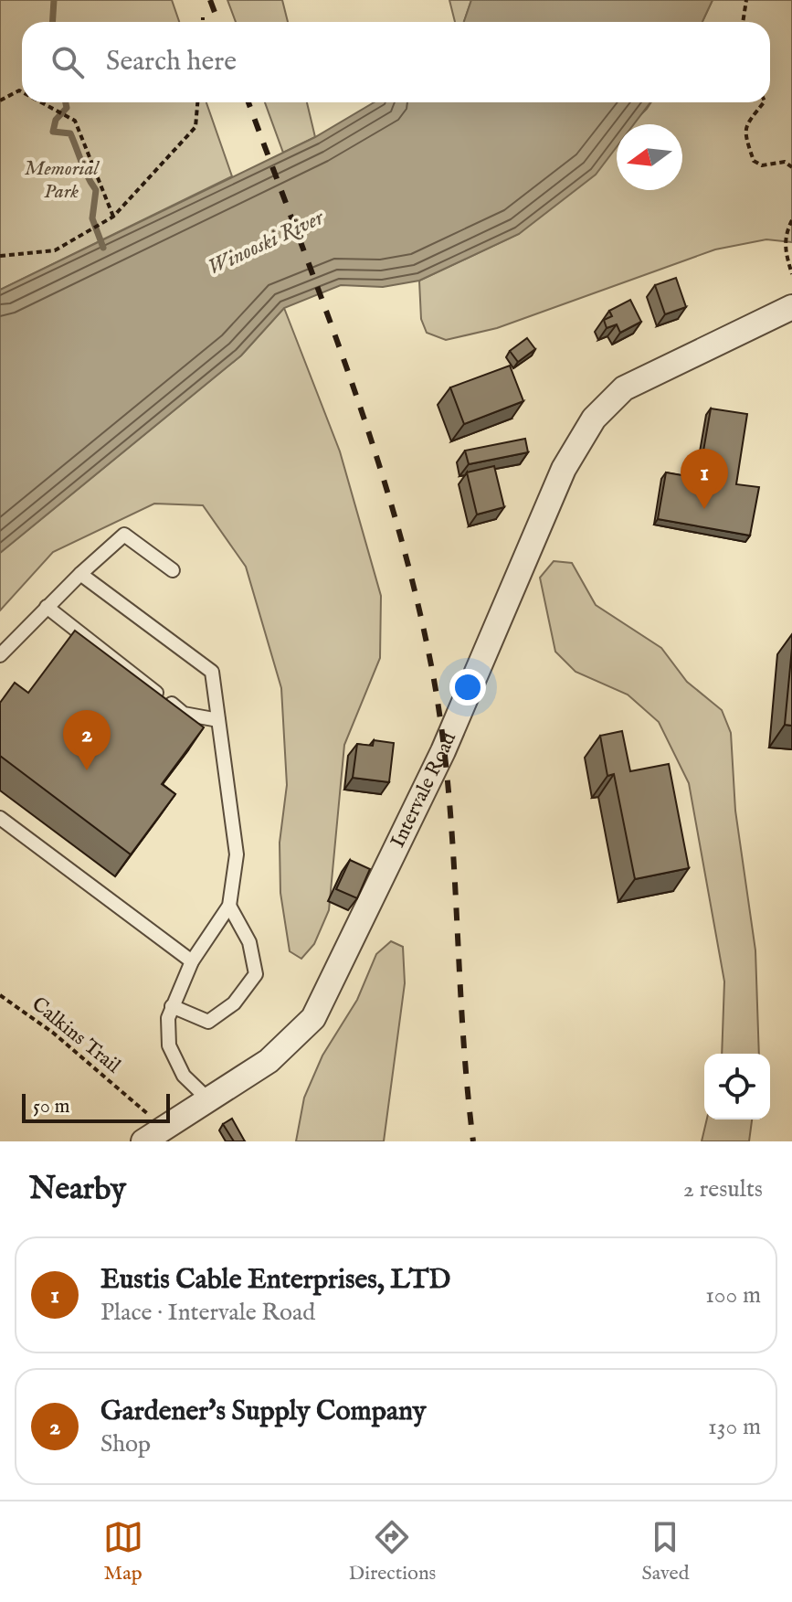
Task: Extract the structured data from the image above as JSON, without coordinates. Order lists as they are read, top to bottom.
{
  "streets": {
    "street": ["Intervale Road"],
    "path": ["Calkins Trail"]
  },
  "crossings": [
    ["Intervale Road", "Calkins Trail"]
  ],
  "water": ["Winooski River"],
  "parks": ["Memorial Park"],
  "scale_bar": "50 m",
  "north": "left",
  "page": {
    "search": "Search here",
    "pins": ["1", "2"],
    "scale": "50 m",
    "heading": ["Nearby", "2 results"],
    "list": [
      {
        "mark": "1",
        "name": "Eustis Cable Enterprises, LTD",
        "note": "Place · Intervale Road",
        "value": "100 m"
      },
      {
        "mark": "2",
        "name": "Gardener's Supply Company",
        "note": "Shop",
        "value": "130 m"
      }
    ],
    "nav": ["Map", "Directions", "Saved"]
  }
}
